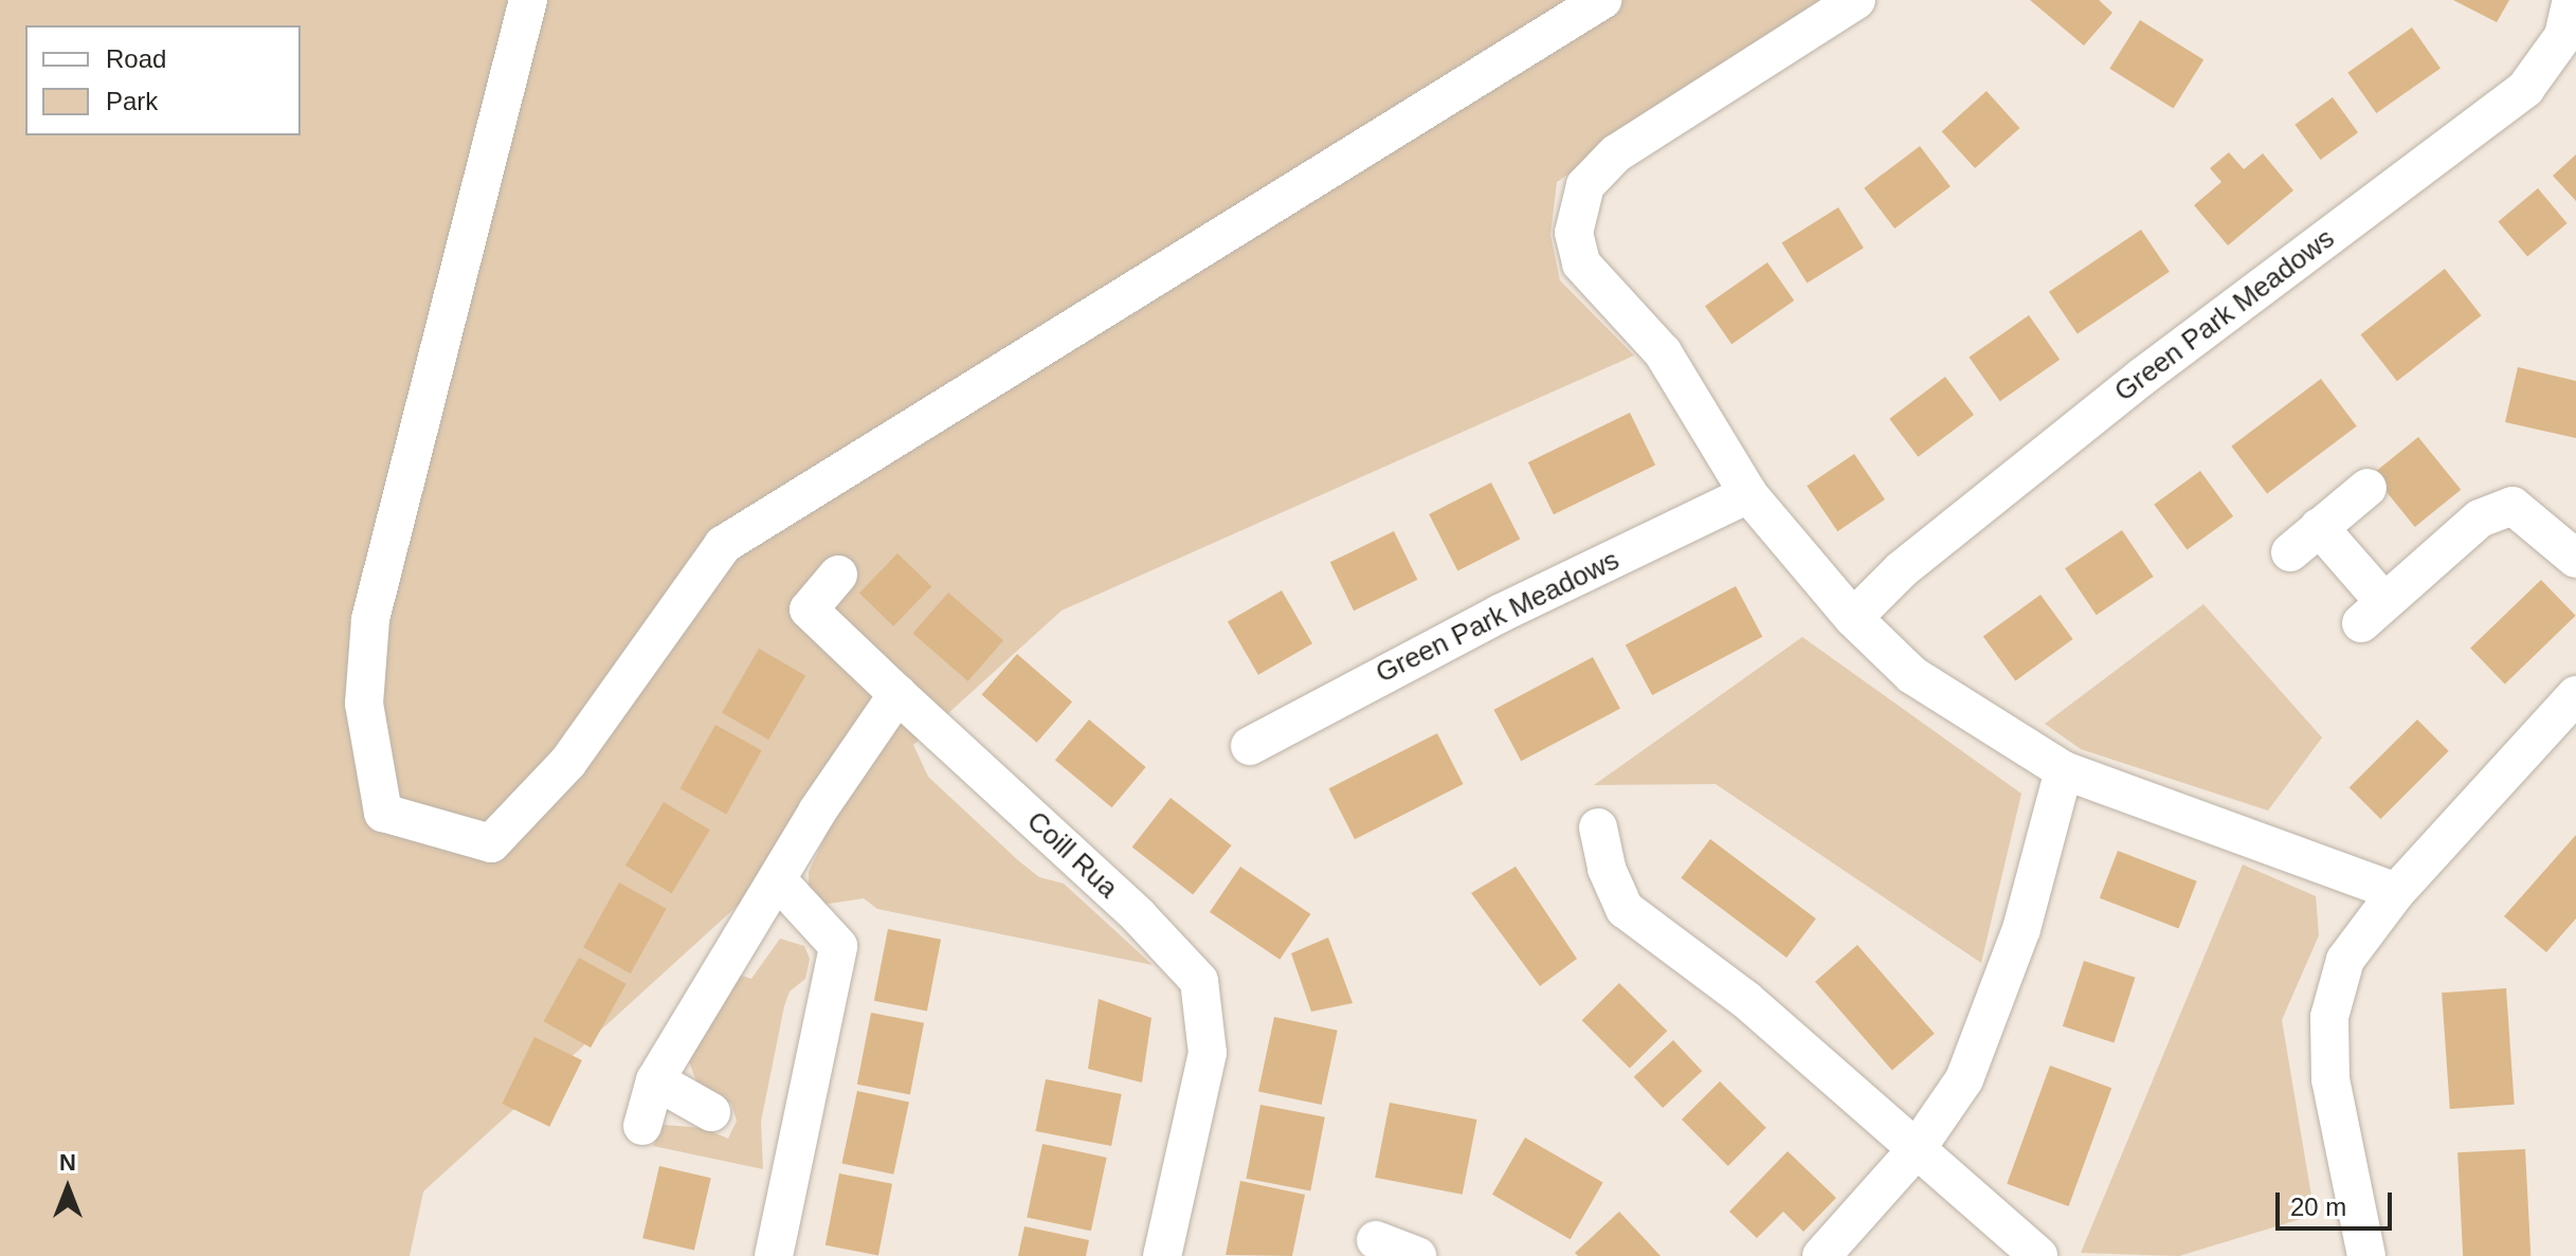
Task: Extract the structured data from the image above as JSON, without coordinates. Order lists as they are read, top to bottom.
{
  "streets": {
    "street": ["Green Park Meadows", "Coill Rua"]
  },
  "legend": ["Road", "Park"],
  "scale_bar": "20 m",
  "north": "top"
}
